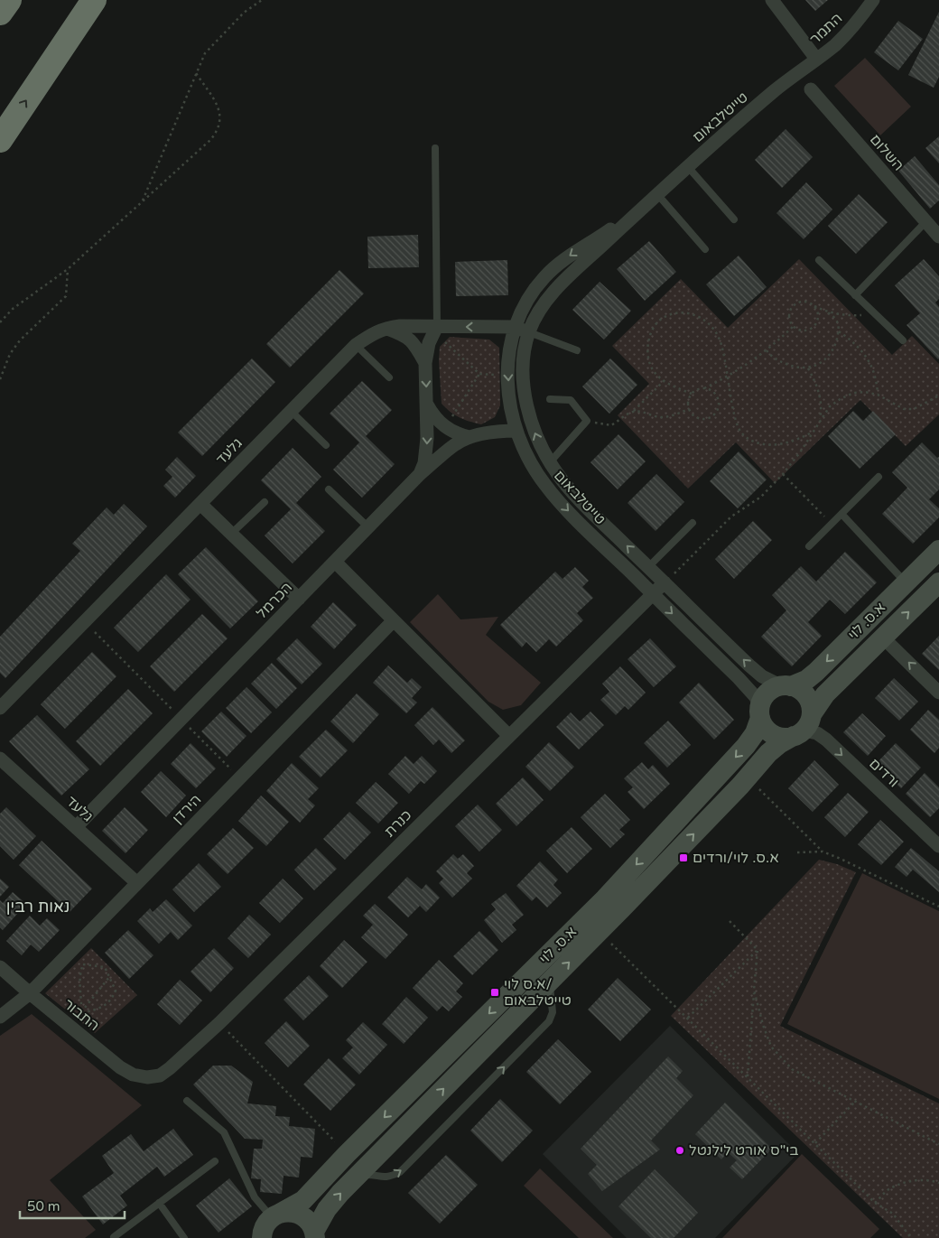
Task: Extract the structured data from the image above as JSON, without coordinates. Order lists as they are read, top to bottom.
{
  "streets": {
    "main road": ["א.ס. לוי"],
    "street": [
      "התמר",
      "טייטלבאום",
      "השלום",
      "גלעד",
      "הכרמל",
      "ורדים",
      "הירדן",
      "כנרת",
      "התבור"
    ]
  },
  "crossings": [
    ["התמר", "טייטלבאום"],
    ["טייטלבאום", "גלעד"],
    ["טייטלבאום", "הכרמל"],
    ["טייטלבאום", "א.ס. לוי"],
    ["טייטלבאום", "ורדים"],
    ["טייטלבאום", "כנרת"],
    ["גלעד", "הכרמל"],
    ["גלעד", "הירדן"],
    ["א.ס. לוי", "ורדים"],
    ["הירדן", "התבור"],
    ["כנרת", "התבור"]
  ],
  "districts": ["נאות רבין"],
  "places": {
    "transit": ["א.ס. לוי/ורדים", "א.ס לוי/ טייטלבאום"],
    "other": ["בי\"ס אורט לילנטל"]
  },
  "scale_bar": "50 m"
}
